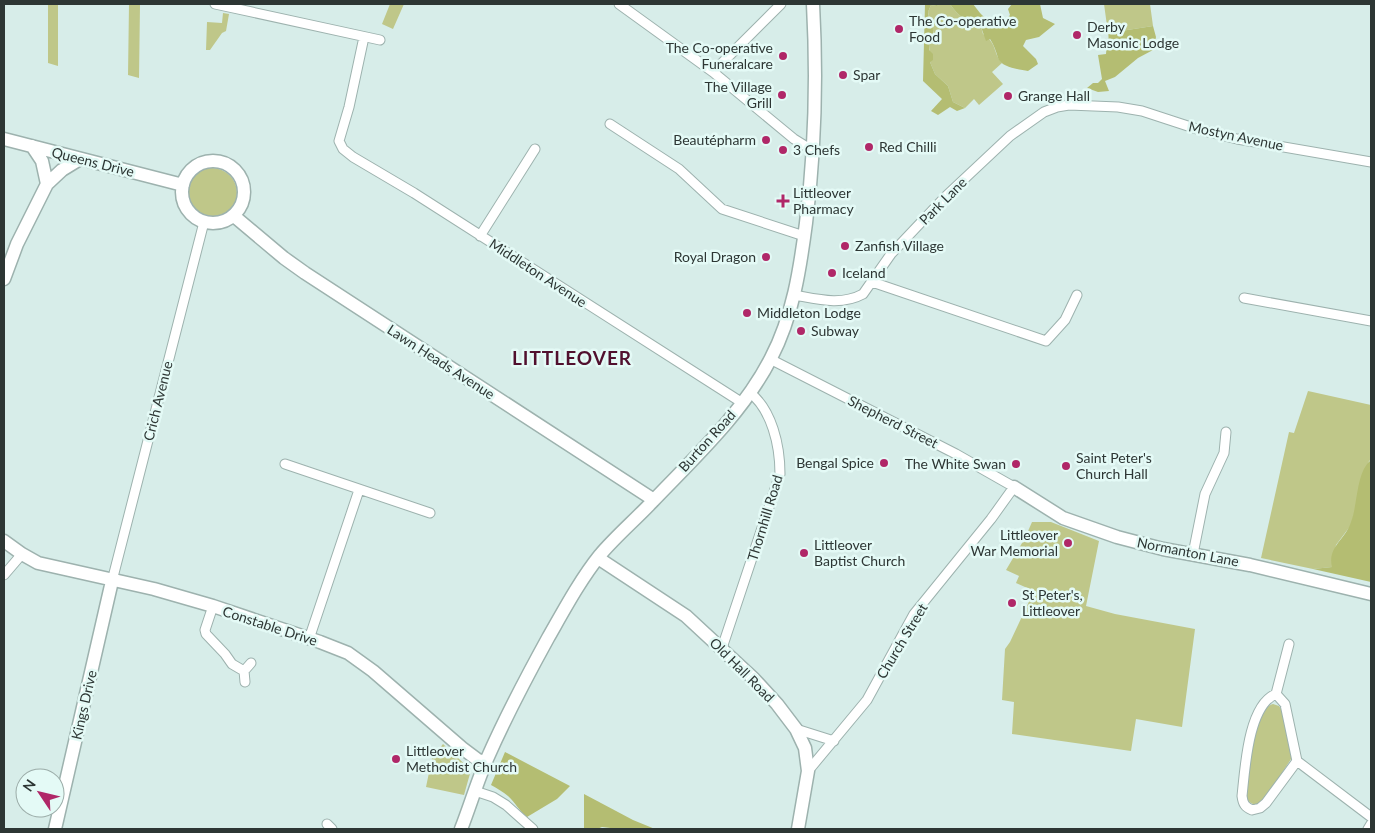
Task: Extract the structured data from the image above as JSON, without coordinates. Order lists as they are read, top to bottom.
{
  "streets": {
    "street": [
      "Mostyn Avenue",
      "Queens Drive",
      "Park Lane",
      "Middleton Avenue",
      "Lawn Heads Avenue",
      "Crich Avenue",
      "Shepherd Street",
      "Burton Road",
      "Thornhill Road",
      "Normanton Lane",
      "Constable Drive",
      "Church Street",
      "Old Hall Road",
      "Kings Drive"
    ]
  },
  "crossings": [
    ["Mostyn Avenue", "Park Lane"],
    ["Queens Drive", "Lawn Heads Avenue"],
    ["Queens Drive", "Crich Avenue"],
    ["Park Lane", "Burton Road"],
    ["Middleton Avenue", "Burton Road"],
    ["Middleton Avenue", "Thornhill Road"],
    ["Lawn Heads Avenue", "Crich Avenue"],
    ["Lawn Heads Avenue", "Burton Road"],
    ["Crich Avenue", "Constable Drive"],
    ["Crich Avenue", "Kings Drive"],
    ["Shepherd Street", "Burton Road"],
    ["Shepherd Street", "Normanton Lane"],
    ["Shepherd Street", "Church Street"],
    ["Burton Road", "Thornhill Road"],
    ["Burton Road", "Constable Drive"],
    ["Burton Road", "Old Hall Road"],
    ["Thornhill Road", "Old Hall Road"],
    ["Normanton Lane", "Church Street"],
    ["Constable Drive", "Kings Drive"],
    ["Church Street", "Old Hall Road"]
  ],
  "districts": ["LITTLEOVER"],
  "places": {
    "other": [
      "The Co-operative Food",
      "Derby Masonic Lodge",
      "The Co-operative Funeralcare",
      "Spar",
      "The Village Grill",
      "Grange Hall",
      "Beautépharm",
      "Red Chilli",
      "3 Chefs",
      "Zanfish Village",
      "Royal Dragon",
      "Iceland",
      "Middleton Lodge",
      "Subway",
      "Bengal Spice",
      "The White Swan",
      "Saint Peter's Church Hall",
      "Littleover War Memorial",
      "Littleover Baptist Church",
      "St Peter's, Littleover",
      "Littleover Methodist Church"
    ],
    "health": ["Littleover Pharmacy"]
  },
  "north": "top left"
}
